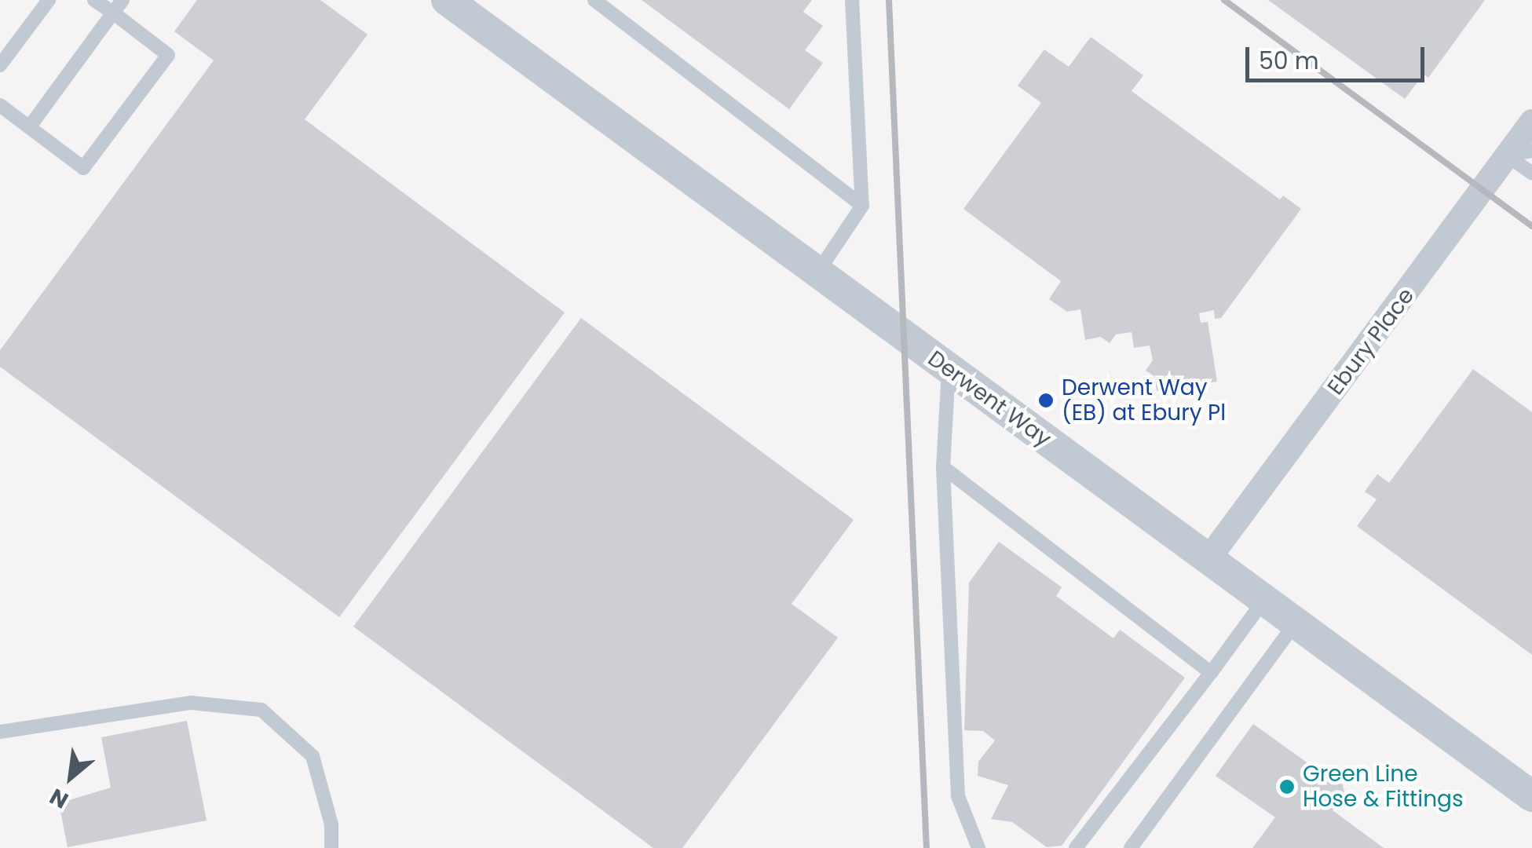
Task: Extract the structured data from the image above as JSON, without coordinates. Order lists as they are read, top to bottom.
{
  "streets": {
    "street": ["Ebury Place", "Derwent Way"]
  },
  "crossings": [
    ["Ebury Place", "Derwent Way"]
  ],
  "places": ["Derwent Way (EB) at Ebury Pl", "Green Line Hose & Fittings"],
  "scale_bar": "50 m",
  "north": "bottom left"
}
